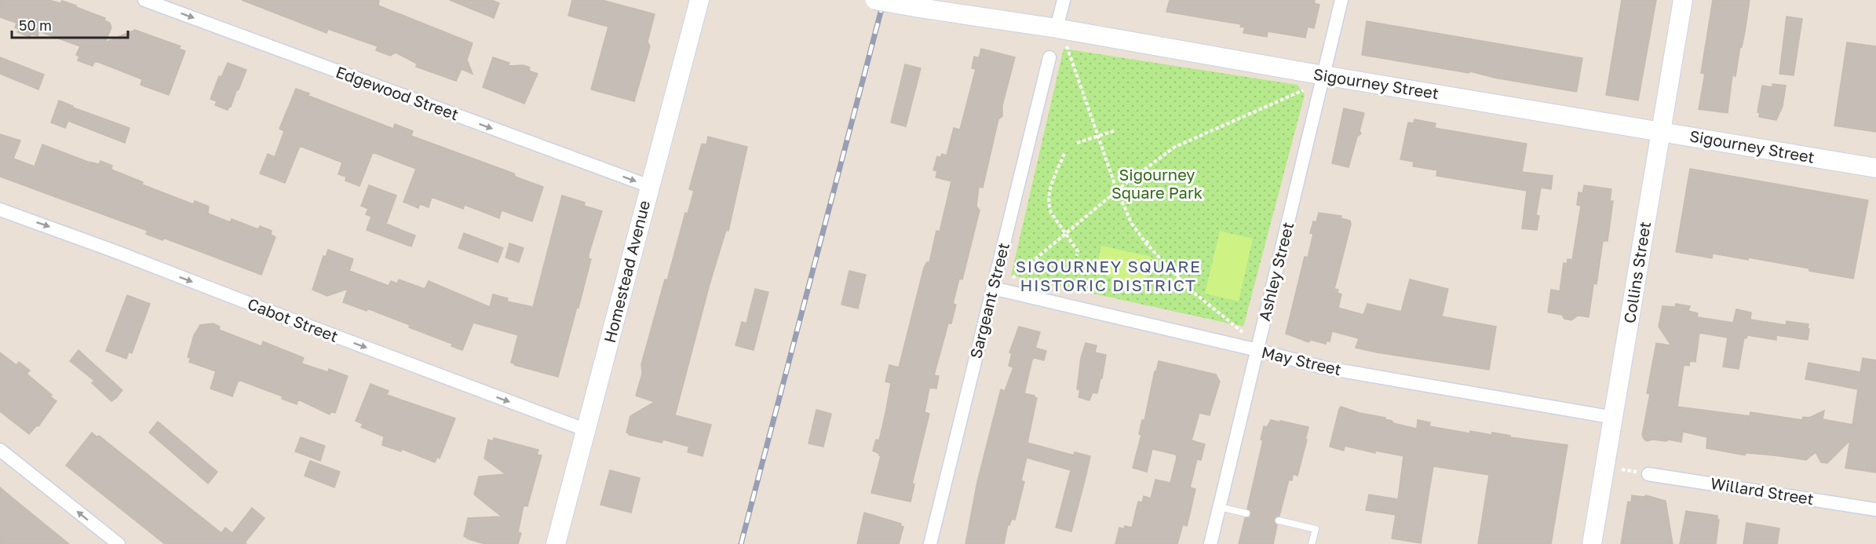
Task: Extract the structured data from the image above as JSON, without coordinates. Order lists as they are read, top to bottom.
{
  "streets": {
    "main road": ["Sigourney Street", "Homestead Avenue", "Collins Street"],
    "street": [
      "Edgewood Street",
      "Ashley Street",
      "Sargeant Street",
      "Cabot Street",
      "May Street",
      "Willard Street"
    ]
  },
  "crossings": [
    ["Sigourney Street", "Ashley Street"],
    ["Sigourney Street", "Collins Street"],
    ["Edgewood Street", "Homestead Avenue"],
    ["Homestead Avenue", "Cabot Street"],
    ["Ashley Street", "May Street"],
    ["Collins Street", "May Street"],
    ["Sargeant Street", "May Street"]
  ],
  "one_way": ["Edgewood Street", "Cabot Street"],
  "districts": ["SIGOURNEY SQUARE HISTORIC DISTRICT"],
  "parks": ["Sigourney Square Park"],
  "scale_bar": "50 m"
}
